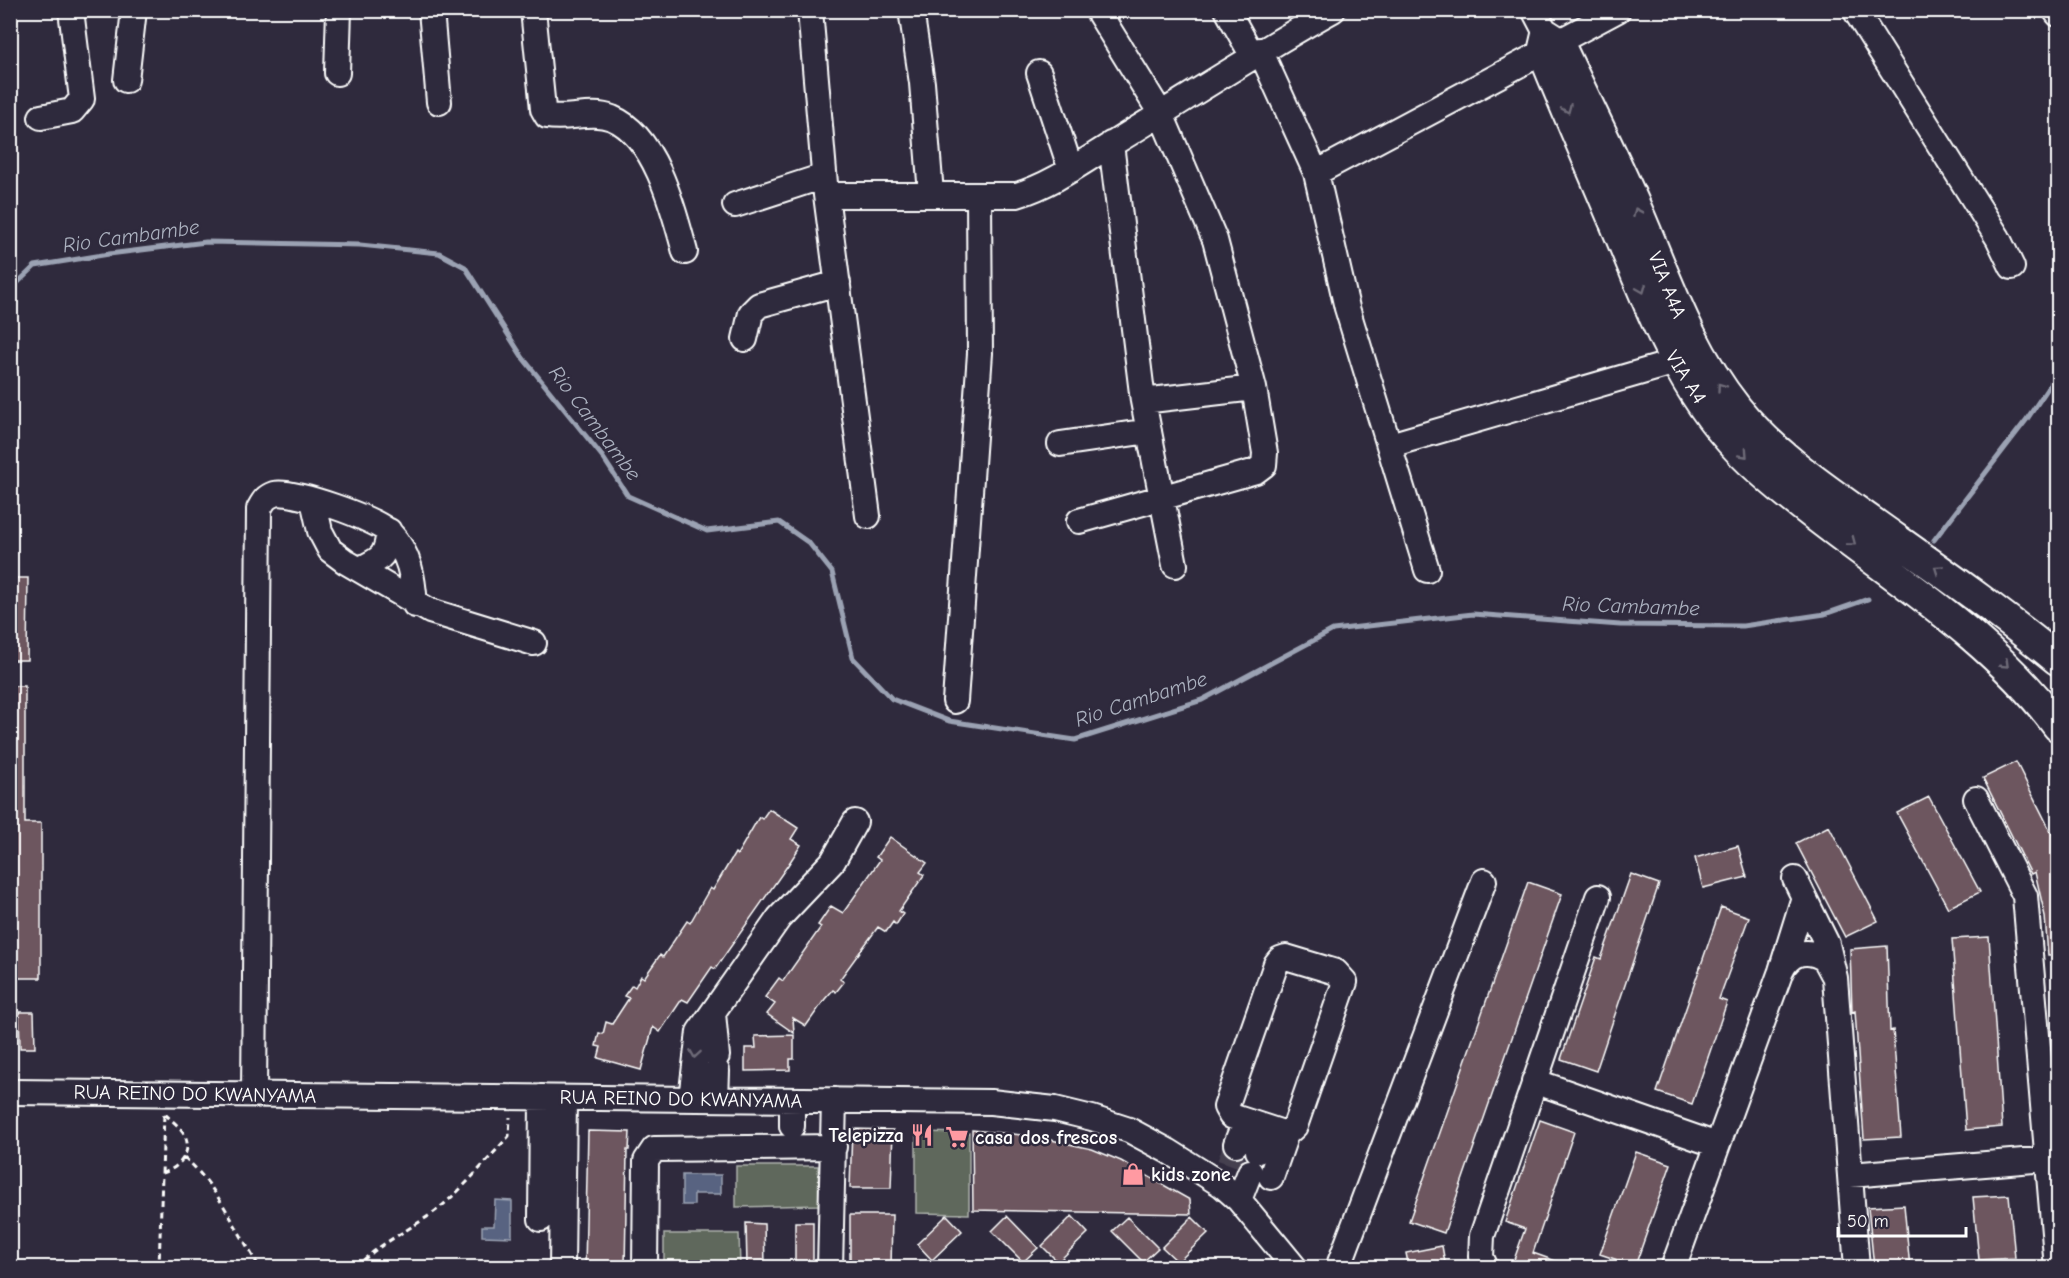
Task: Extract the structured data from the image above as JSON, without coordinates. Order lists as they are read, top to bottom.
{
  "streets": {
    "main road": ["VIA A4A", "VIA A4"],
    "street": ["RUA REINO DO KWANYAMA"]
  },
  "crossings": [
    ["VIA A4A", "VIA A4"]
  ],
  "one_way": ["VIA A4A", "VIA A4"],
  "water": ["Rio Cambambe"],
  "places": {
    "restaurant": ["Telepizza"],
    "supermarket": ["casa dos frescos"],
    "shop": ["kids zone"]
  },
  "scale_bar": "50 m"
}
